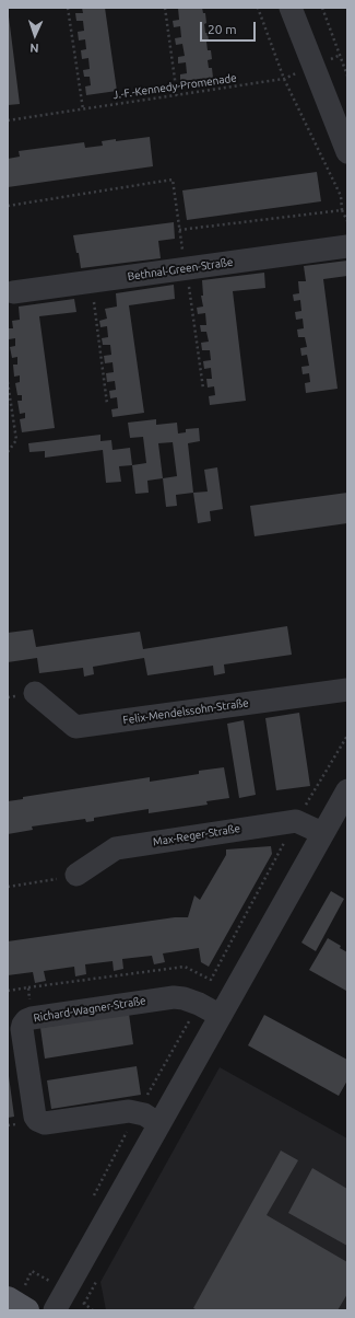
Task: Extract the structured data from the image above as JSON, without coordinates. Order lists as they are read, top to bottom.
{
  "streets": {
    "street": [
      "Bethnal-Green-Straße",
      "Felix-Mendelssohn-Straße",
      "Max-Reger-Straße",
      "Richard-Wagner-Straße"
    ],
    "path": ["J.-F.-Kennedy-Promenade"]
  },
  "scale_bar": "20 m",
  "north": "bottom"
}
